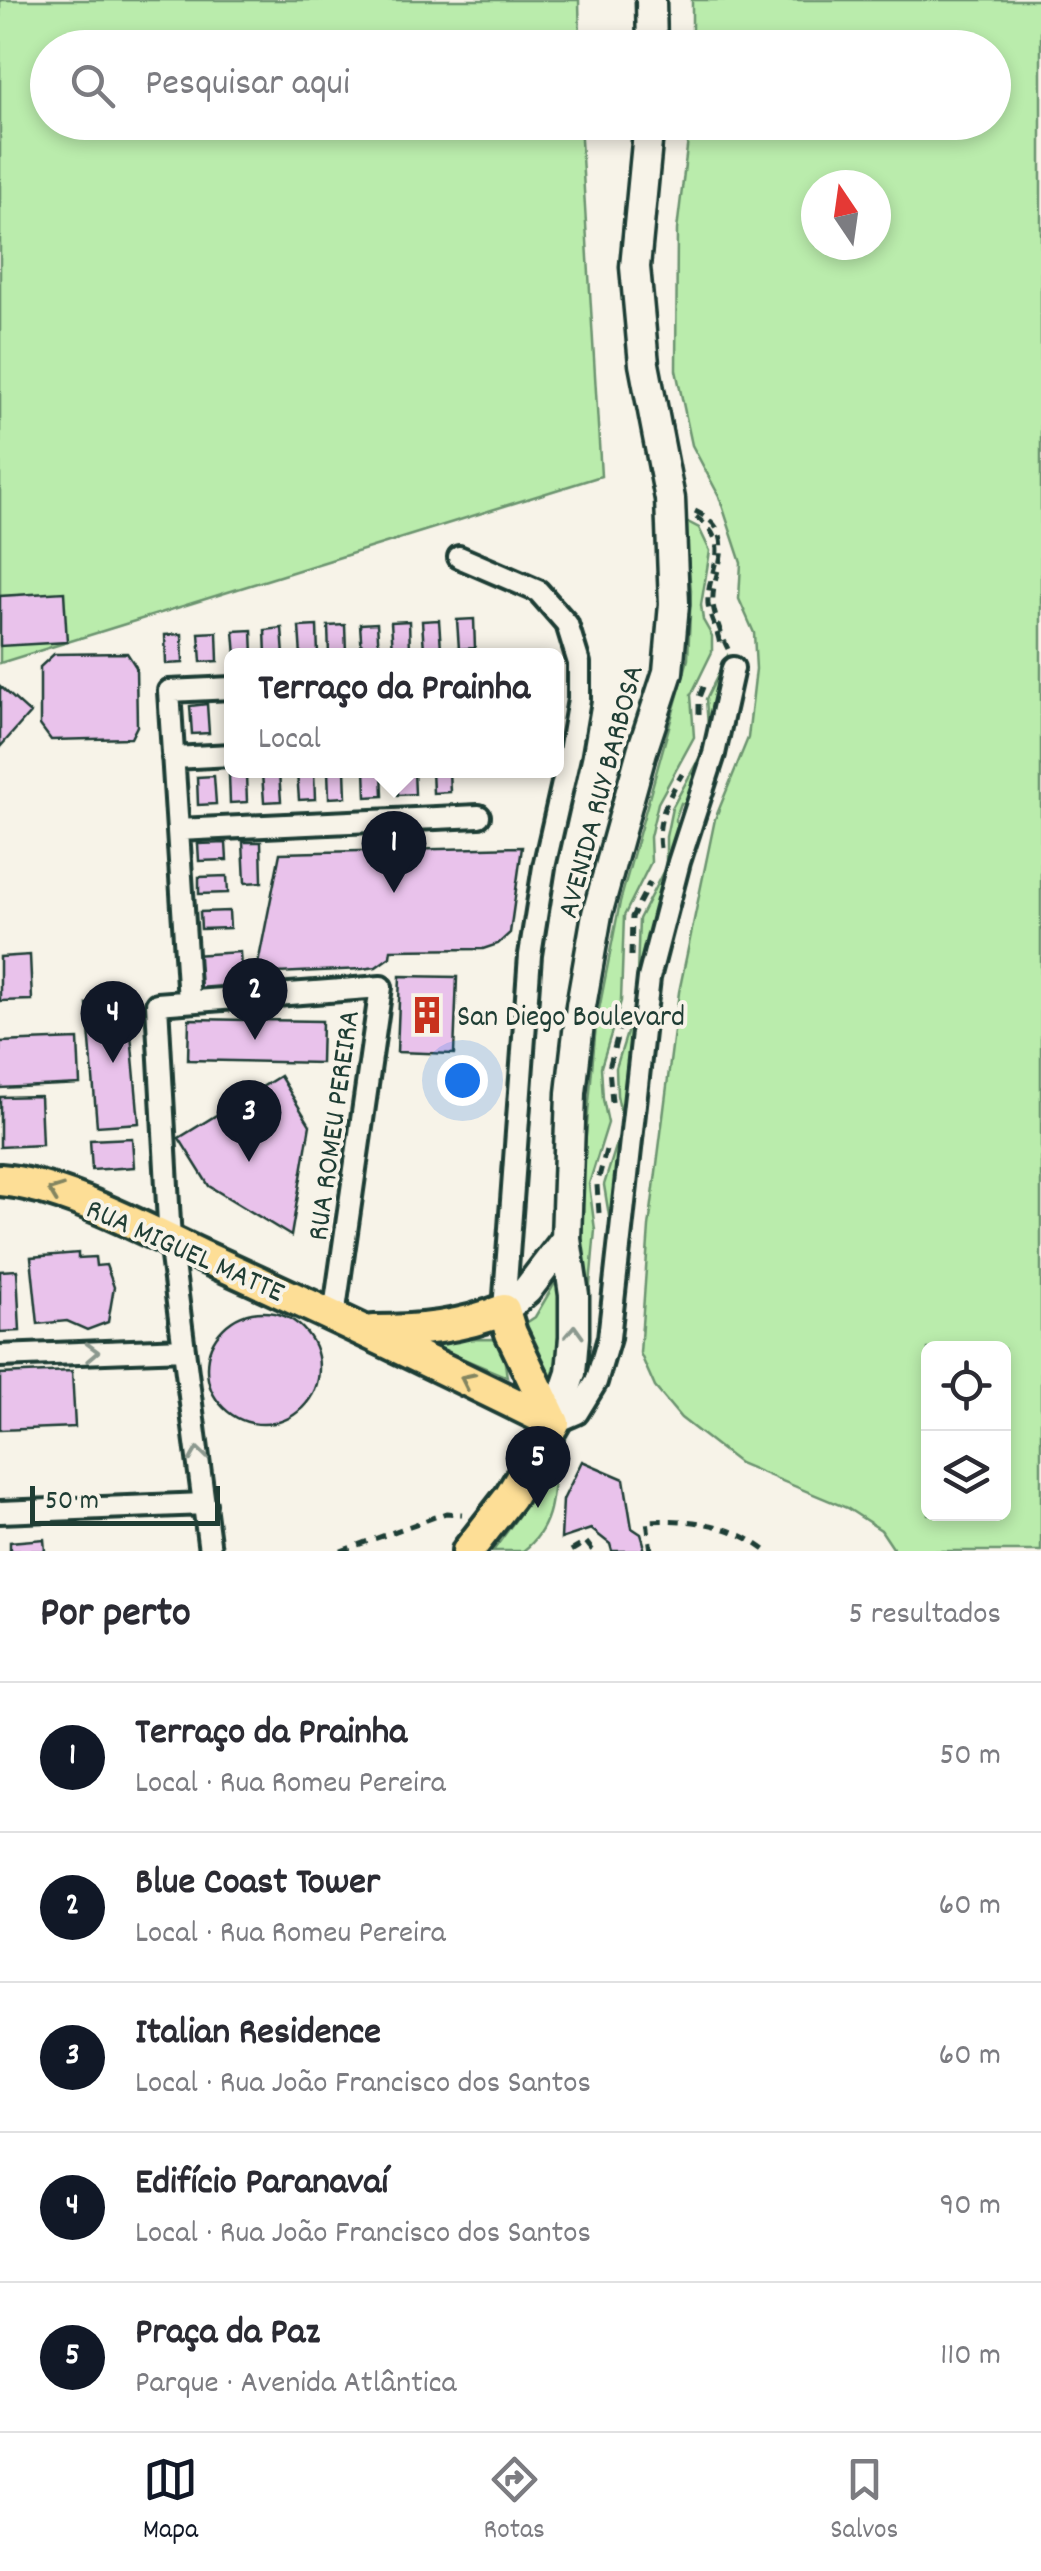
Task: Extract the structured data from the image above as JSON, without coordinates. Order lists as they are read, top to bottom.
{
  "streets": {
    "main road": ["AVENIDA RUY BARBOSA", "RUA MIGUEL MATTE"],
    "street": ["RUA ROMEU PEREIRA"]
  },
  "crossings": [
    ["AVENIDA RUY BARBOSA", "RUA MIGUEL MATTE"],
    ["RUA ROMEU PEREIRA", "RUA MIGUEL MATTE"]
  ],
  "one_way": ["RUA MIGUEL MATTE"],
  "places": {
    "building": ["San Diego Boulevard"]
  },
  "scale_bar": "50 m",
  "north": "top",
  "page": {
    "search": "Pesquisar aqui",
    "popup": ["Terraço da Prainha", "Local"],
    "pins": [
      "1",
      "2",
      "4",
      "3",
      "5"
    ],
    "scale": "50 m",
    "heading": ["Por perto", "5 resultados"],
    "list": [
      {
        "mark": "1",
        "name": "Terraço da Prainha",
        "note": "Local · Rua Romeu Pereira",
        "value": "50 m"
      },
      {
        "mark": "2",
        "name": "Blue Coast Tower",
        "note": "Local · Rua Romeu Pereira",
        "value": "60 m"
      },
      {
        "mark": "3",
        "name": "Italian Residence",
        "note": "Local · Rua João Francisco dos Santos",
        "value": "60 m"
      },
      {
        "mark": "4",
        "name": "Edifício Paranavaí",
        "note": "Local · Rua João Francisco dos Santos",
        "value": "90 m"
      },
      {
        "mark": "5",
        "name": "Praça da Paz",
        "note": "Parque · Avenida Atlântica",
        "value": "110 m"
      }
    ],
    "nav": ["Mapa", "Rotas", "Salvos"]
  }
}
